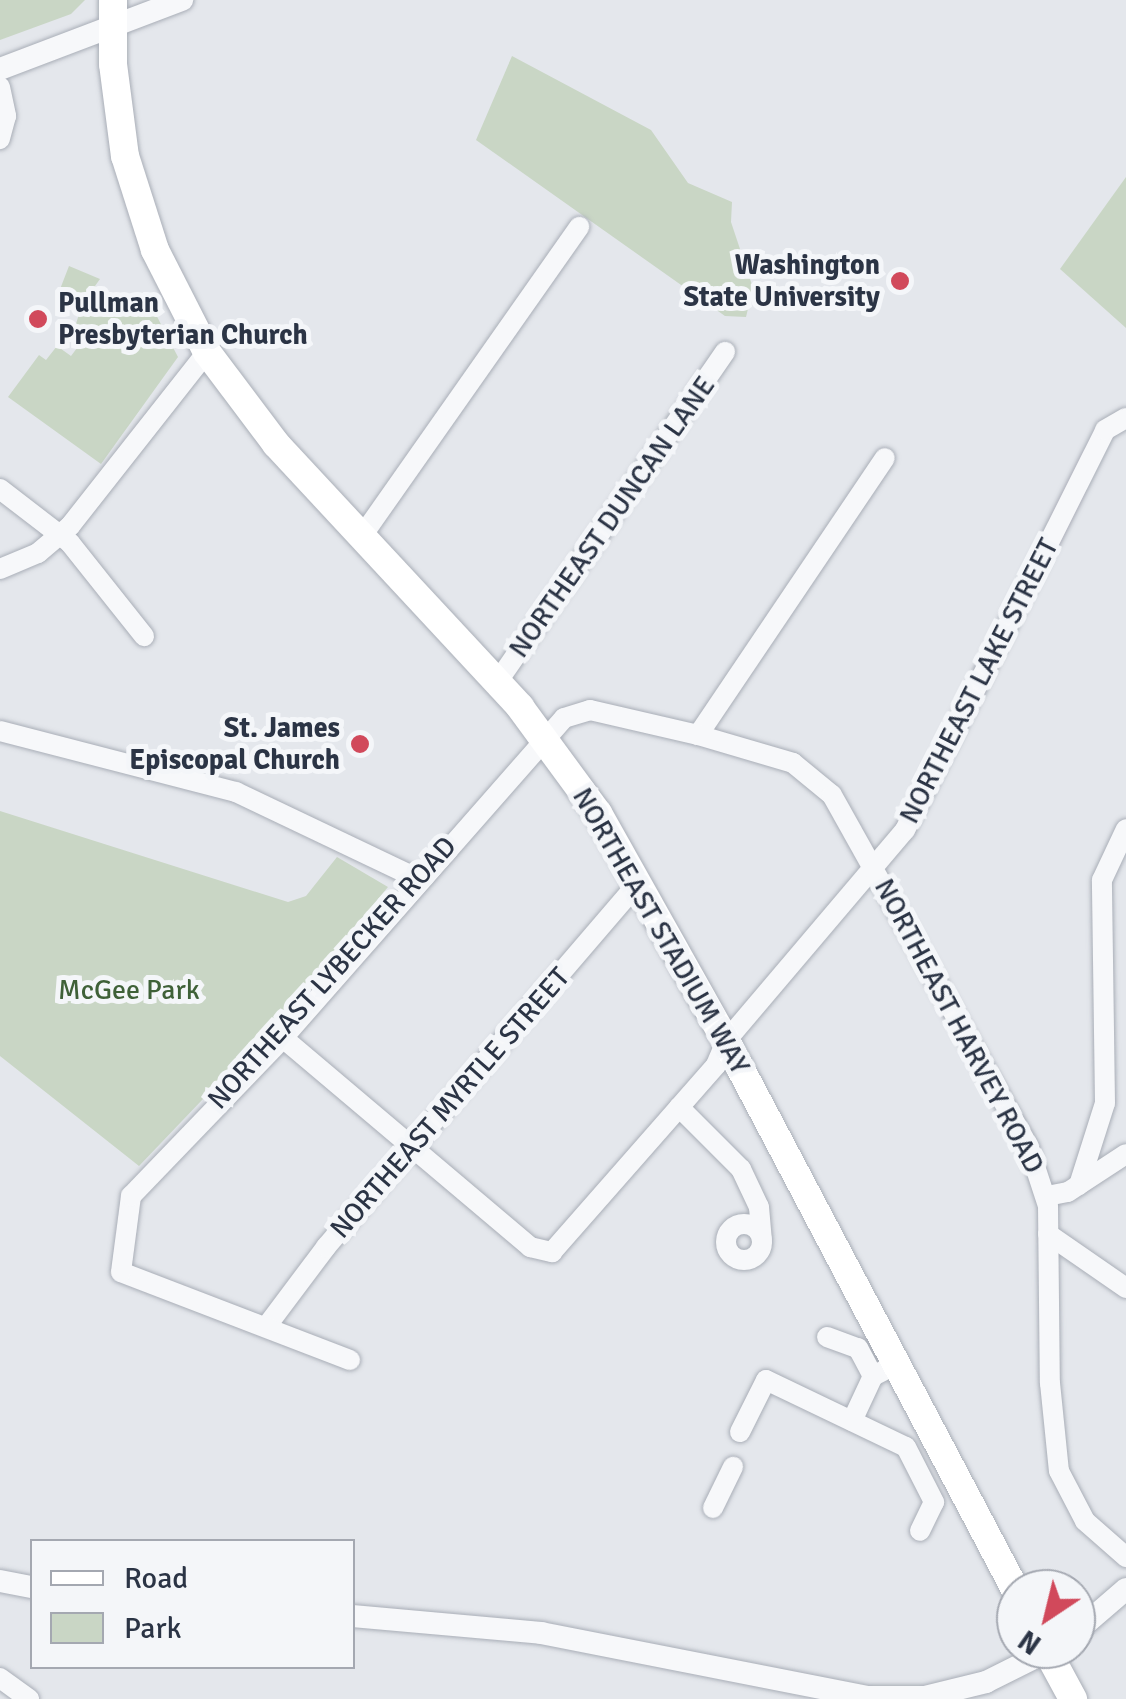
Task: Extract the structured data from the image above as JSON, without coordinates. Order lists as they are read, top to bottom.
{
  "streets": {
    "main road": ["NORTHEAST STADIUM WAY"],
    "street": [
      "NORTHEAST DUNCAN LANE",
      "NORTHEAST LAKE STREET",
      "NORTHEAST LYBECKER ROAD",
      "NORTHEAST HARVEY ROAD",
      "NORTHEAST MYRTLE STREET"
    ]
  },
  "crossings": [
    ["NORTHEAST DUNCAN LANE", "NORTHEAST STADIUM WAY"],
    ["NORTHEAST LAKE STREET", "NORTHEAST STADIUM WAY"],
    ["NORTHEAST LAKE STREET", "NORTHEAST HARVEY ROAD"],
    ["NORTHEAST LAKE STREET", "NORTHEAST MYRTLE STREET"],
    ["NORTHEAST STADIUM WAY", "NORTHEAST LYBECKER ROAD"],
    ["NORTHEAST STADIUM WAY", "NORTHEAST HARVEY ROAD"],
    ["NORTHEAST STADIUM WAY", "NORTHEAST MYRTLE STREET"],
    ["NORTHEAST LYBECKER ROAD", "NORTHEAST HARVEY ROAD"],
    ["NORTHEAST LYBECKER ROAD", "NORTHEAST MYRTLE STREET"]
  ],
  "parks": ["McGee Park"],
  "places": ["Washington State University", "Pullman Presbyterian Church", "St. James Episcopal Church"],
  "legend": ["Road", "Park"],
  "north": "bottom left"
}
